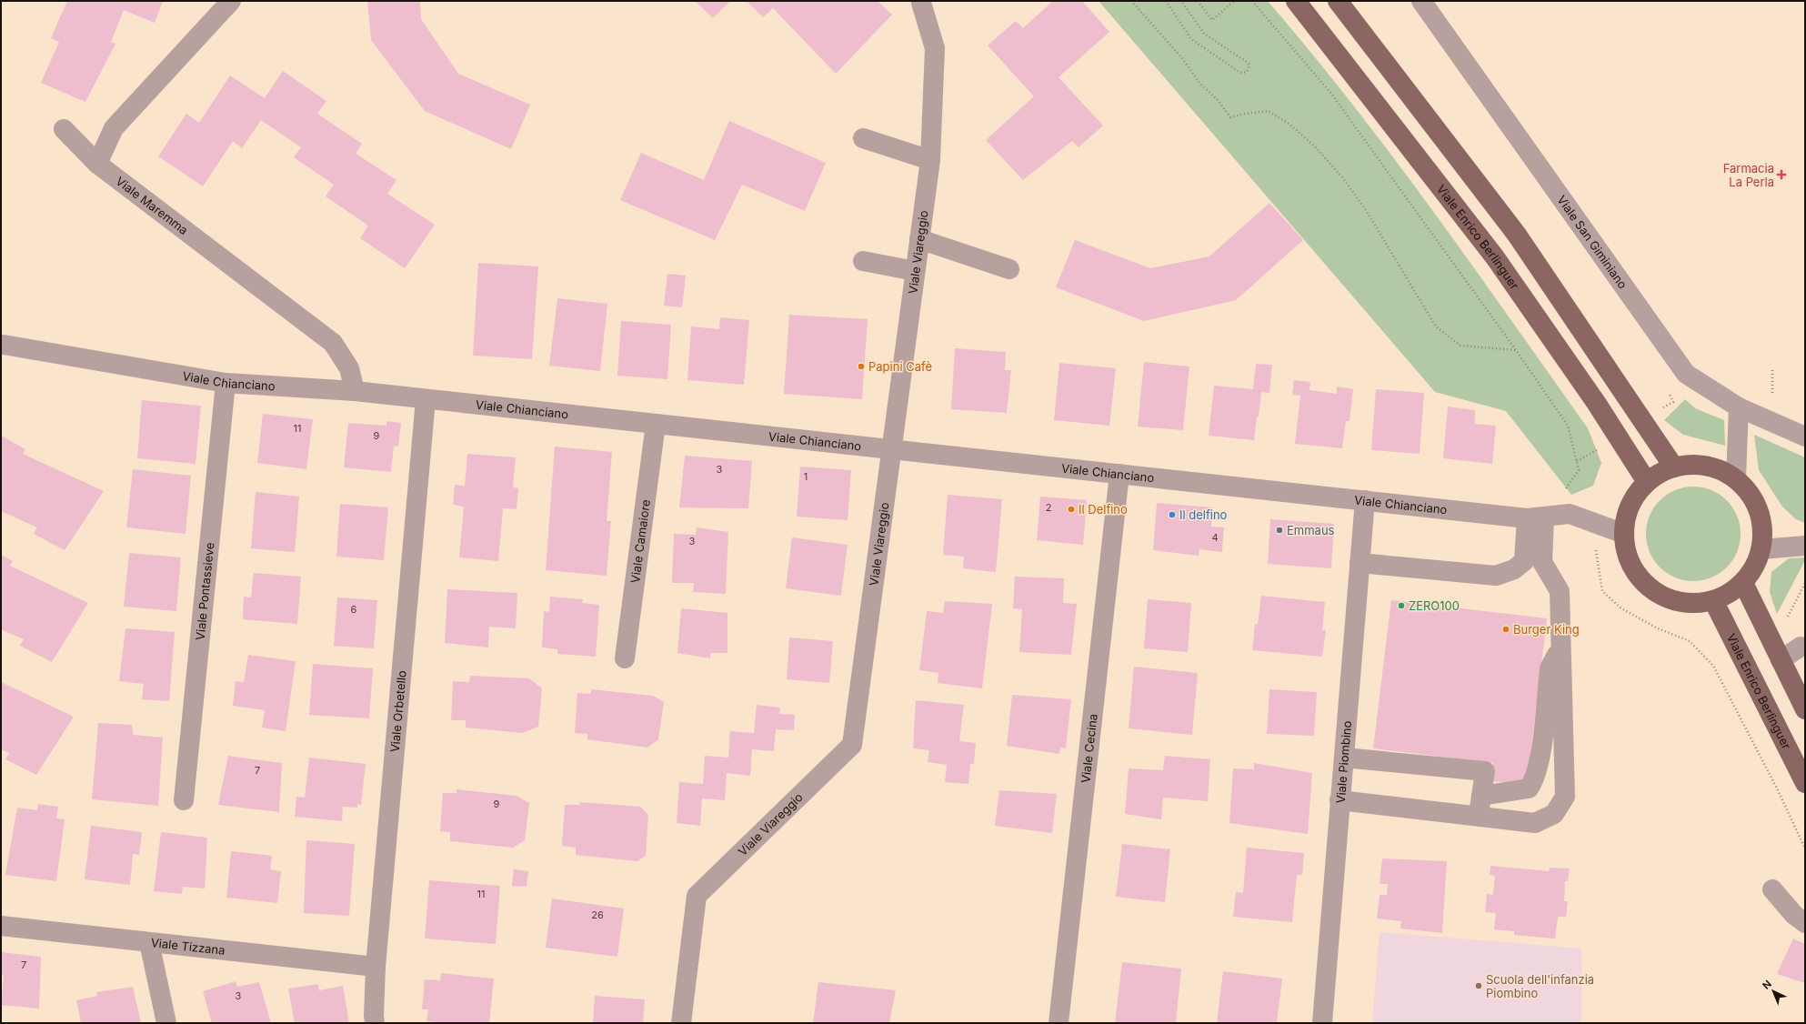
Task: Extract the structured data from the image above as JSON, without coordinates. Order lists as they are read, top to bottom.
{
  "streets": {
    "main road": ["Viale Enrico Berlinguer"],
    "street": [
      "Viale Maremma",
      "Viale San Giminiano",
      "Viale Viareggio",
      "Viale Chianciano",
      "Viale Camaiore",
      "Viale Pontassieve",
      "Viale Orbetello",
      "Viale Cecina",
      "Viale Piombino",
      "Viale Tizzana"
    ]
  },
  "crossings": [
    ["Viale Maremma", "Viale Chianciano"],
    ["Viale Viareggio", "Viale Chianciano"],
    ["Viale Chianciano", "Viale Camaiore"],
    ["Viale Chianciano", "Viale Pontassieve"],
    ["Viale Chianciano", "Viale Orbetello"],
    ["Viale Chianciano", "Viale Cecina"],
    ["Viale Chianciano", "Viale Piombino"],
    ["Viale Orbetello", "Viale Tizzana"]
  ],
  "places": {
    "health": ["Farmacia La Perla"],
    "other": [
      "Papini Cafè",
      "Il Delfino",
      "Il delfino",
      "Emmaus",
      "ZERO100",
      "Burger King",
      "Scuola dell'infanzia Piombino"
    ]
  },
  "house_numbers": [
    "11",
    "9",
    "3",
    "1",
    "2",
    "4",
    "3",
    "6",
    "7",
    "9",
    "11",
    "26",
    "7",
    "3"
  ],
  "north": "top left"
}
